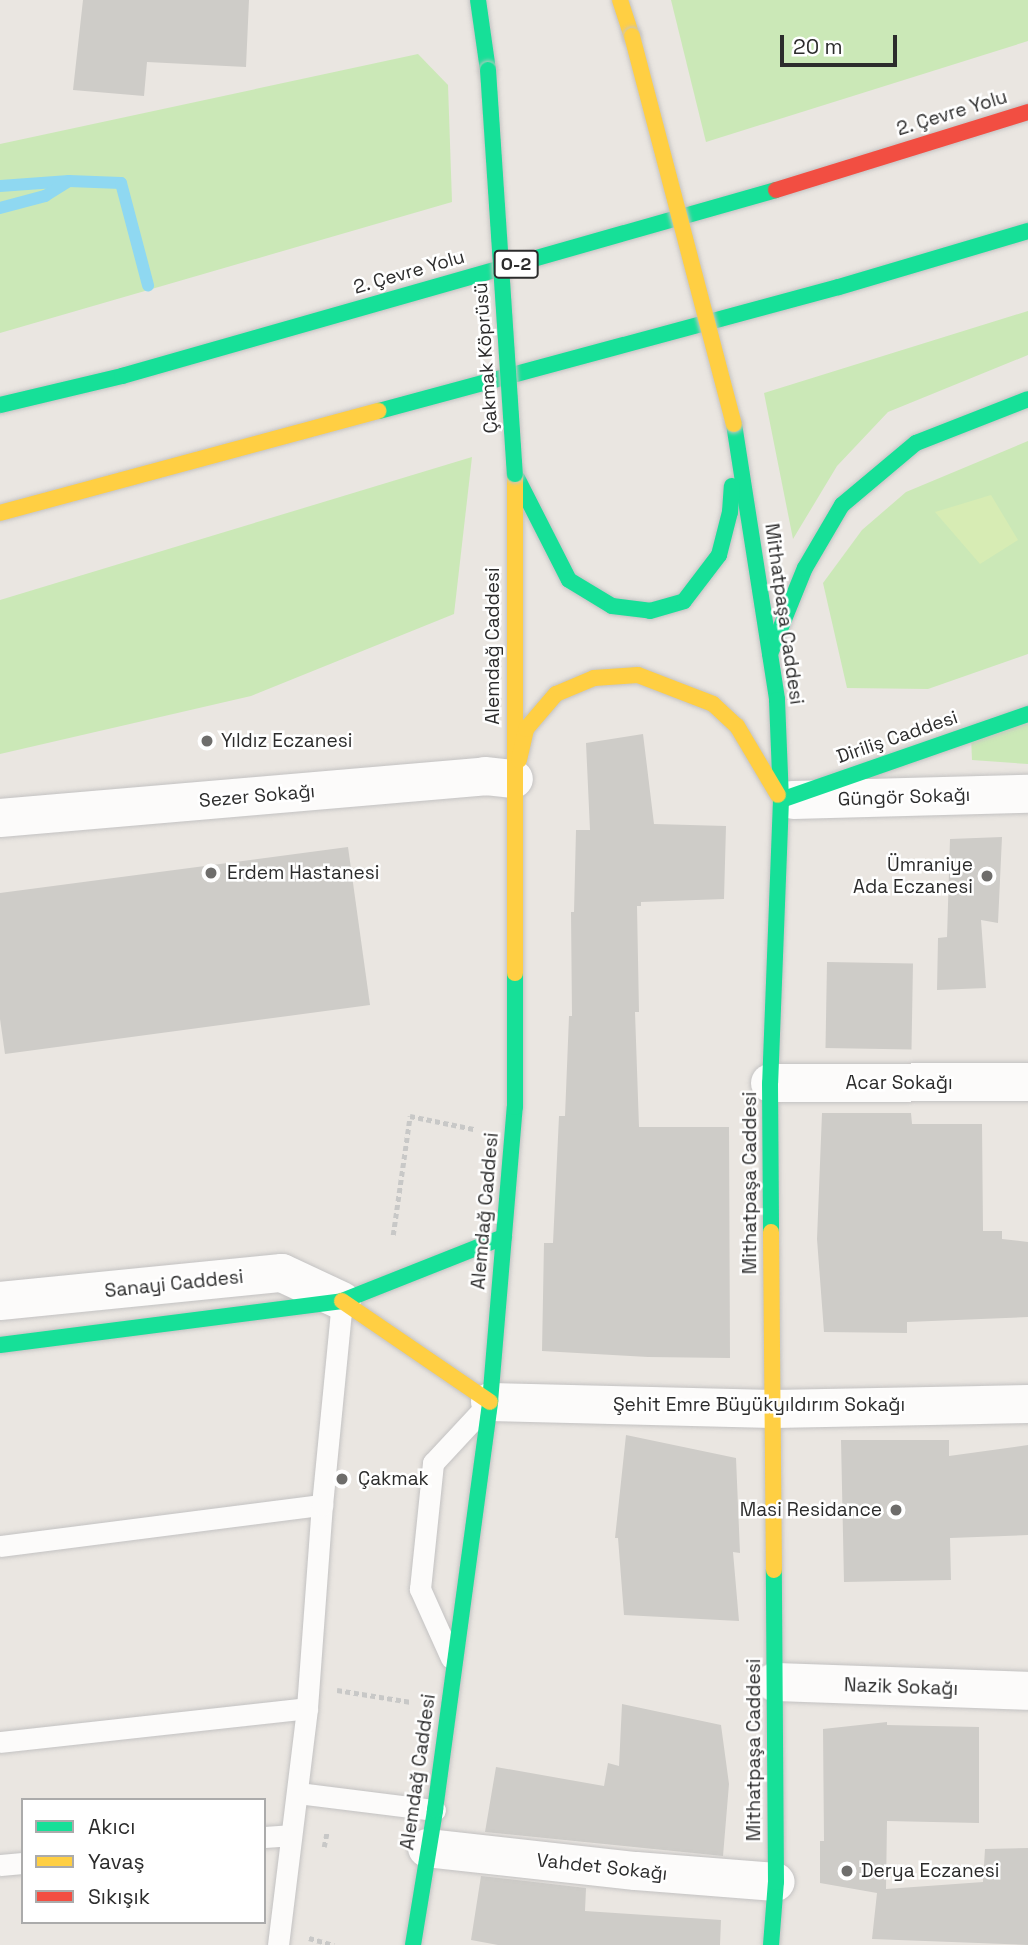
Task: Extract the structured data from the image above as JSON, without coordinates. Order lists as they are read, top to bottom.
{
  "streets": {
    "main road": [
      "2. Çevre Yolu",
      "O-2",
      "Çakmak Köprüsü",
      "Mithatpaşa Caddesi",
      "Alemdağ Caddesi",
      "Diriliş Caddesi",
      "Sanayi Caddesi"
    ],
    "street": [
      "Sezer Sokağı",
      "Güngör Sokağı",
      "Acar Sokağı",
      "Şehit Emre Büyükyıldırım Sokağı",
      "Nazik Sokağı",
      "Vahdet Sokağı"
    ]
  },
  "crossings": [
    ["Çakmak Köprüsü", "Alemdağ Caddesi"],
    ["Mithatpaşa Caddesi", "Diriliş Caddesi"],
    ["Mithatpaşa Caddesi", "Güngör Sokağı"],
    ["Mithatpaşa Caddesi", "Acar Sokağı"],
    ["Mithatpaşa Caddesi", "Şehit Emre Büyükyıldırım Sokağı"],
    ["Mithatpaşa Caddesi", "Nazik Sokağı"],
    ["Mithatpaşa Caddesi", "Vahdet Sokağı"],
    ["Alemdağ Caddesi", "Sezer Sokağı"],
    ["Alemdağ Caddesi", "Sanayi Caddesi"],
    ["Alemdağ Caddesi", "Şehit Emre Büyükyıldırım Sokağı"],
    ["Alemdağ Caddesi", "Vahdet Sokağı"],
    ["Diriliş Caddesi", "Güngör Sokağı"],
    ["Sanayi Caddesi", "Şehit Emre Büyükyıldırım Sokağı"]
  ],
  "places": [
    "Yıldız Eczanesi",
    "Erdem Hastanesi",
    "Ümraniye Ada Eczanesi",
    "Çakmak",
    "Masi Residance",
    "Derya Eczanesi"
  ],
  "legend": ["Akıcı", "Yavaş", "Sıkışık"],
  "scale_bar": "20 m"
}
